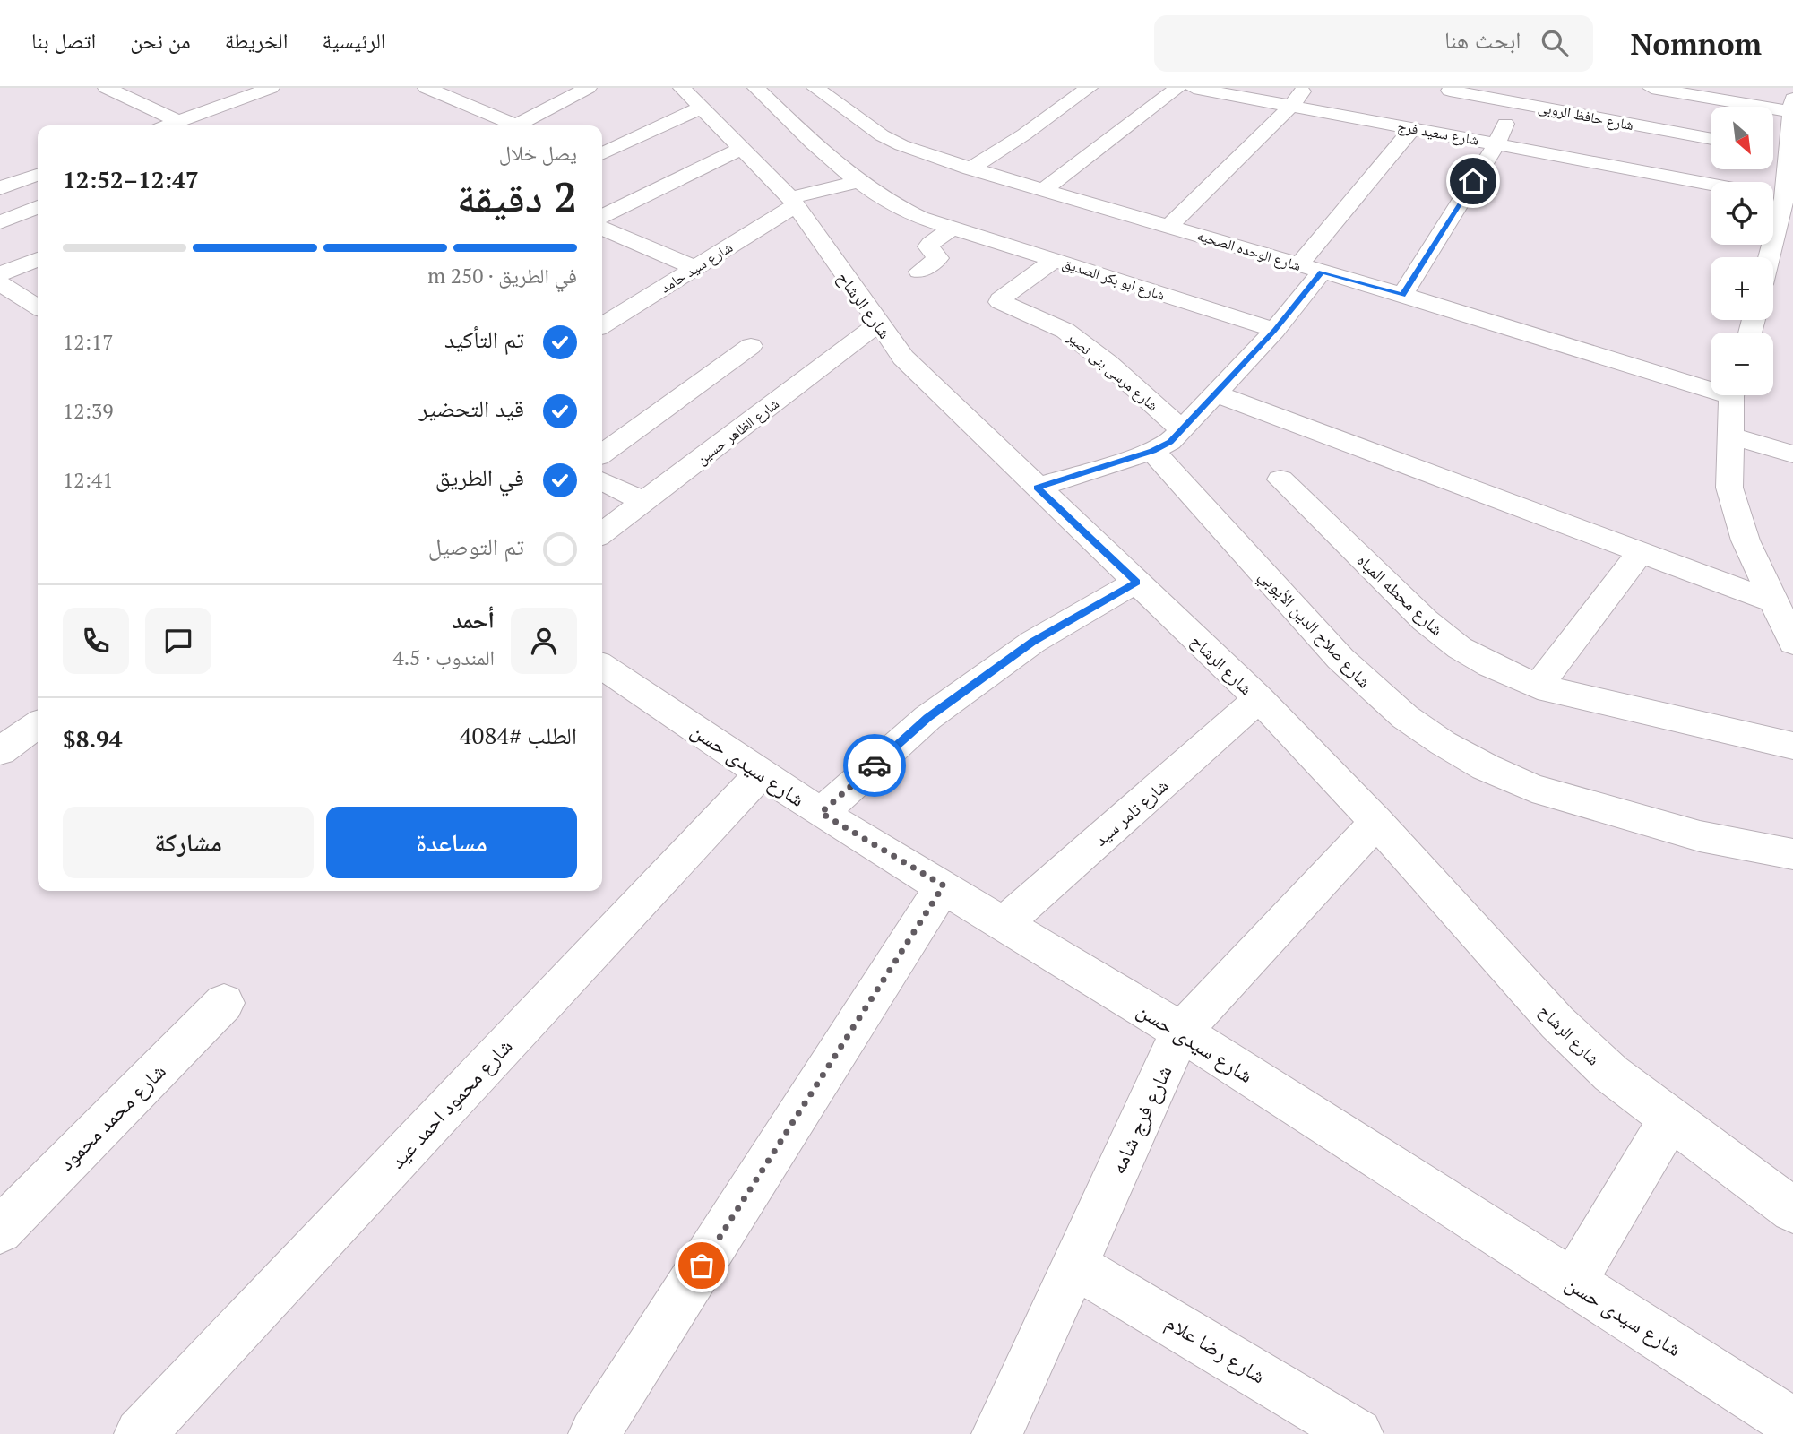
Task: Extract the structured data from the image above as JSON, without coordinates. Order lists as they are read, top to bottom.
{
  "streets": {
    "street": [
      "شارع حافظ الروبى",
      "شارع سعيد فرج",
      "شارع الوحده الصحيه",
      "شارع سيد حامد",
      "شارع ابو بكر الصديق",
      "شارع الرشاح",
      "شارع مرسى بنى نصير",
      "شارع الظاهر حسين",
      "شارع محطه المياه",
      "شارع صلاح الدين الأيوبي",
      "شارع سيدى حسن",
      "شارع تامر سيد",
      "شارع محمود احمد عيد",
      "شارع محمد محمود",
      "شارع فرج شامه",
      "شارع رضا علام"
    ]
  },
  "crossings": [
    ["شارع سيد حامد", "شارع ابو بكر الصديق"],
    ["شارع سيد حامد", "شارع الرشاح"],
    ["شارع ابو بكر الصديق", "شارع مرسى بنى نصير"],
    ["شارع الرشاح", "شارع الظاهر حسين"],
    ["شارع الرشاح", "شارع تامر سيد"],
    ["شارع الرشاح", "شارع فرج شامه"],
    ["شارع سيدى حسن", "شارع تامر سيد"],
    ["شارع سيدى حسن", "شارع محمود احمد عيد"],
    ["شارع سيدى حسن", "شارع فرج شامه"],
    ["شارع فرج شامه", "شارع رضا علام"]
  ],
  "north": "bottom right",
  "page": {
    "header": "Nomnom",
    "search": "ابحث هنا",
    "nav": [
      "الرئيسية",
      "الخريطة",
      "من نحن",
      "اتصل بنا"
    ],
    "map_buttons": ["+", "−"],
    "heading": ["2 دقيقة", "يصل خلال", "12:47–12:52"],
    "panel": [
      "أحمد",
      "المندوب · 4.5",
      "الطلب #4084",
      "$8.94"
    ],
    "bar": "في الطريق · 250 m",
    "list": [
      ["تم التأكيد", "12:17"],
      ["قيد التحضير", "12:39"],
      ["في الطريق", "12:41"],
      "تم التوصيل"
    ],
    "buttons": ["مساعدة", "مشاركة"]
  }
}
